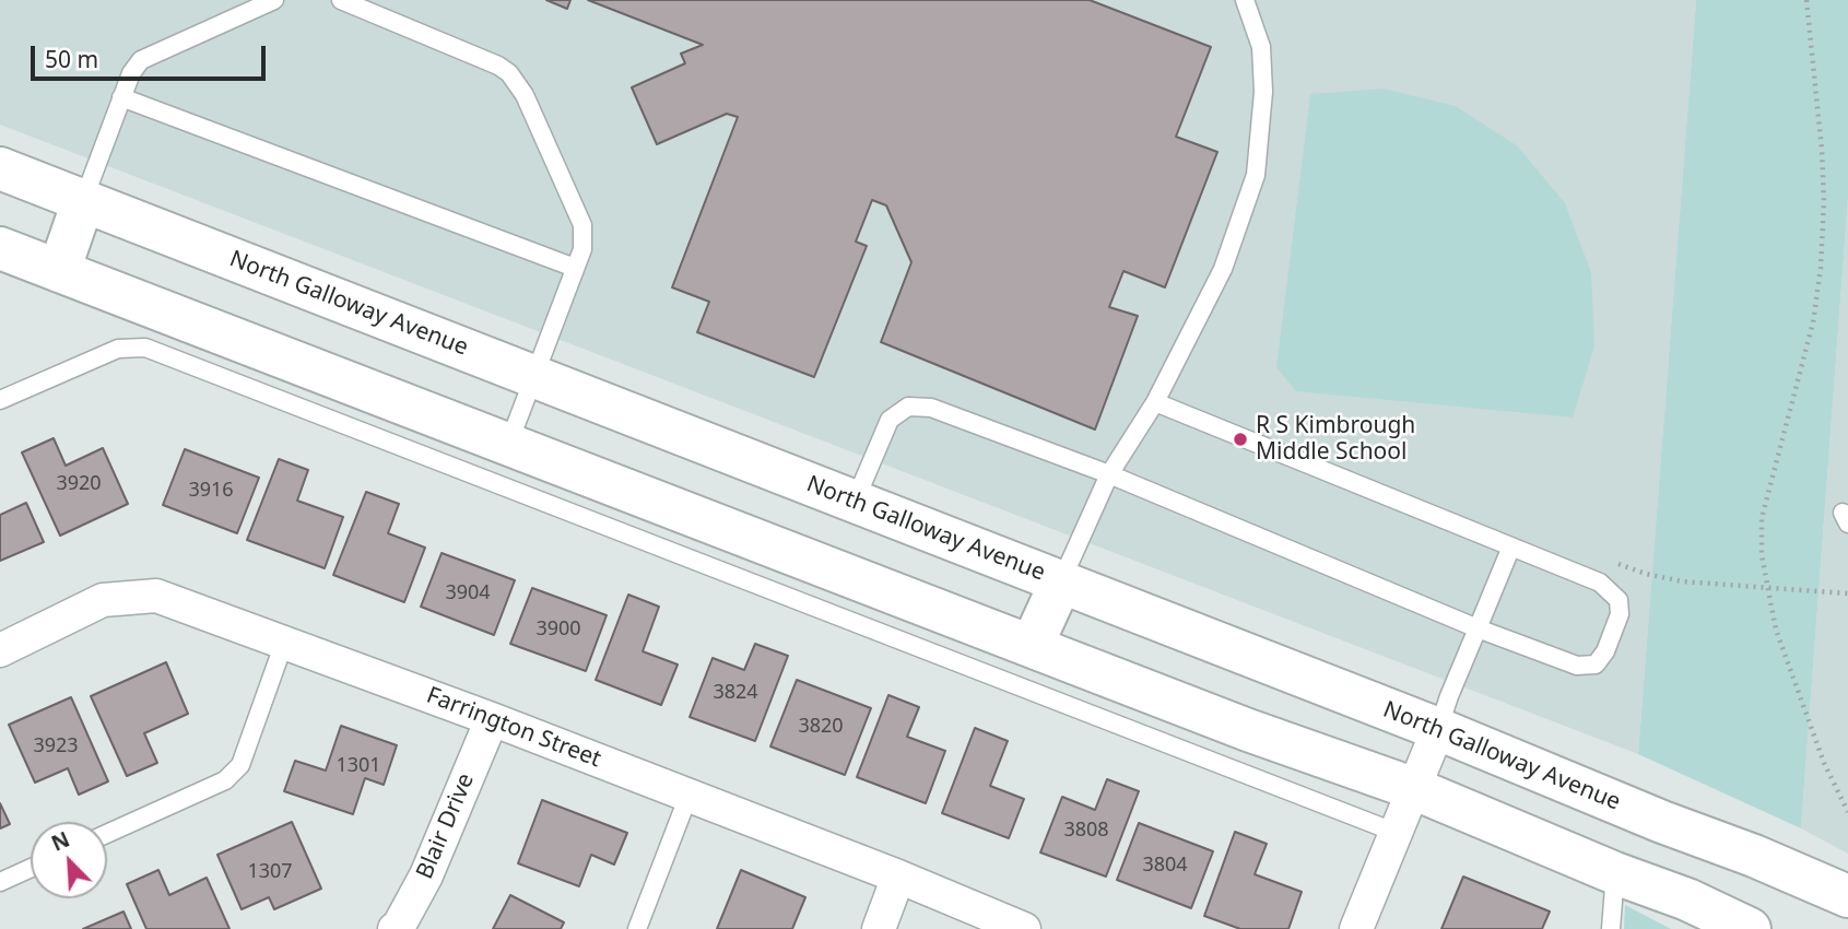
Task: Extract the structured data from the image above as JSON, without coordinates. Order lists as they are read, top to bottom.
{
  "streets": {
    "main road": ["North Galloway Avenue"],
    "street": ["Farrington Street", "Blair Drive"]
  },
  "crossings": [
    ["Farrington Street", "Blair Drive"]
  ],
  "places": ["R S Kimbrough Middle School"],
  "house_numbers": [
    "3920",
    "3916",
    "3904",
    "3900",
    "3824",
    "3820",
    "3923",
    "1301",
    "3808",
    "3804",
    "1307"
  ],
  "scale_bar": "50 m",
  "north": "top left"
}
